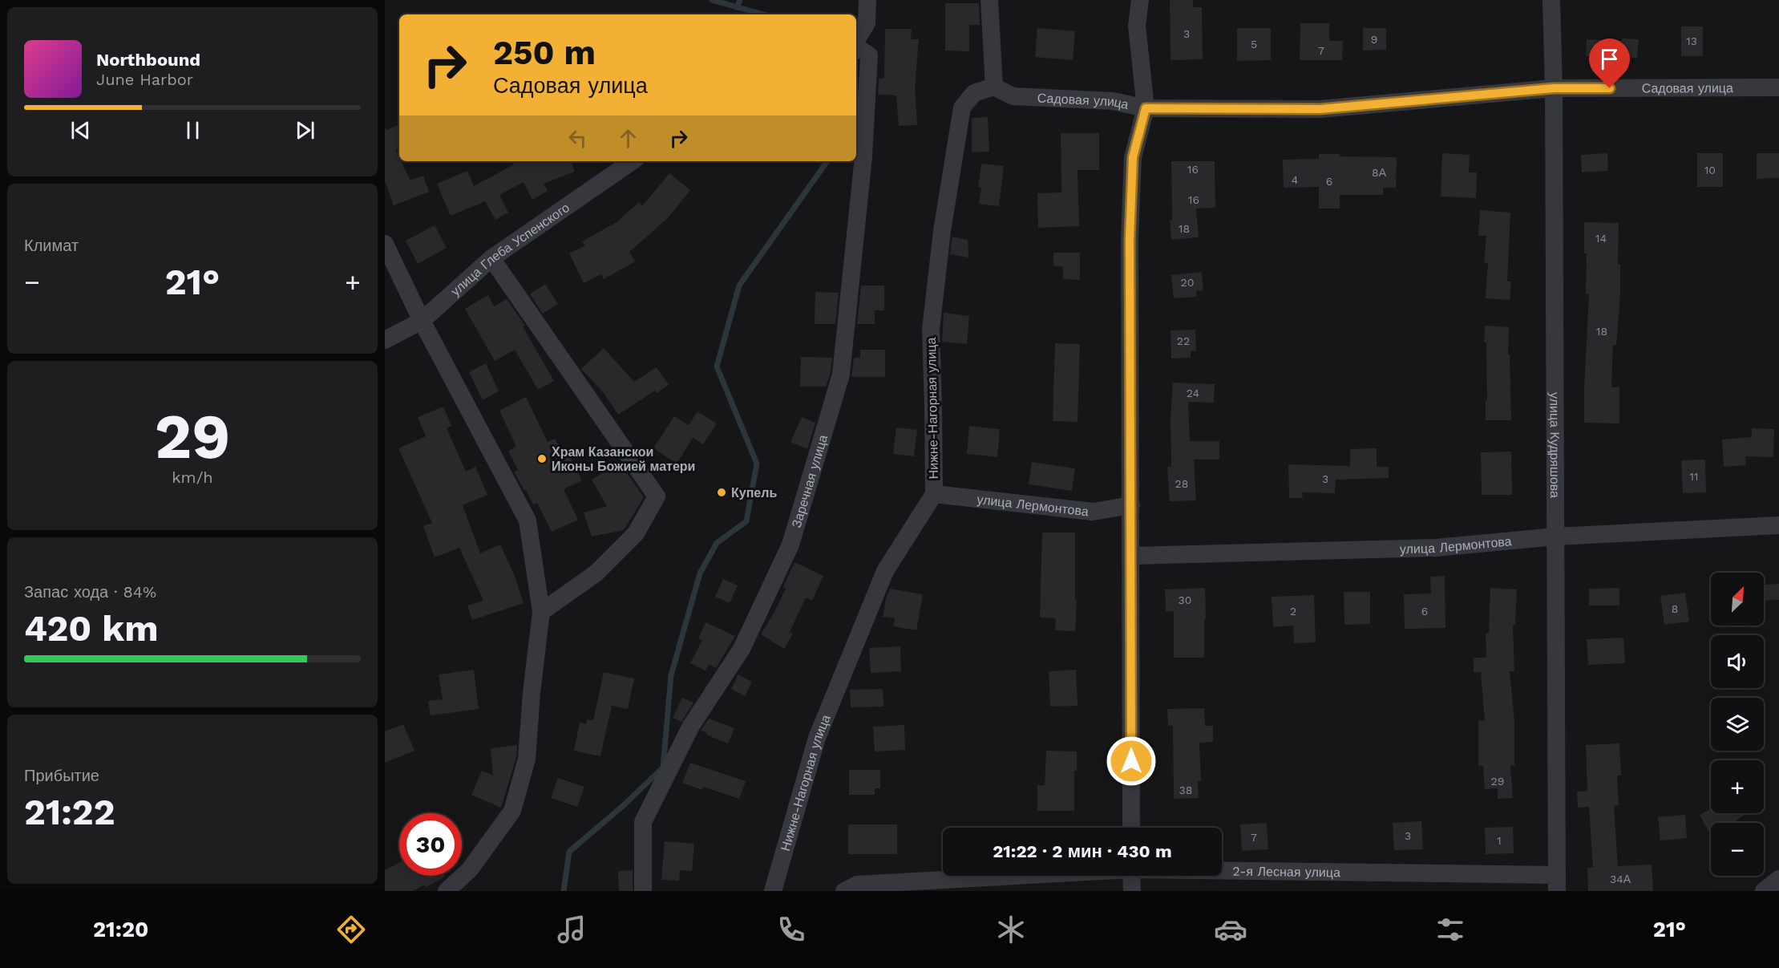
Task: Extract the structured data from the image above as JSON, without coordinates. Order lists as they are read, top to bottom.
{
  "streets": {
    "street": [
      "Садовая улица",
      "улица Глеба Успенского",
      "Нижне-Нагорная улица",
      "улица Кудряшова",
      "Заречная улица",
      "улица Лермонтова",
      "2-я Лесная улица"
    ]
  },
  "crossings": [
    ["Садовая улица", "Нижне-Нагорная улица"],
    ["Садовая улица", "улица Кудряшова"],
    ["Нижне-Нагорная улица", "улица Лермонтова"],
    ["улица Кудряшова", "улица Лермонтова"],
    ["улица Кудряшова", "2-я Лесная улица"]
  ],
  "places": ["Храм Казанскои Иконы Божией матери", "Купель"],
  "house_numbers": [
    "3",
    "9",
    "13",
    "5",
    "7",
    "16",
    "10",
    "8А",
    "4",
    "6",
    "16",
    "18",
    "14",
    "20",
    "18",
    "22",
    "24",
    "11",
    "3",
    "28",
    "30",
    "8",
    "2",
    "6",
    "29",
    "38",
    "3",
    "7",
    "1",
    "34А"
  ],
  "north": "top right",
  "page": {
    "turn": ["250 m", "Садовая улица"],
    "song": ["Northbound", "June Harbor"],
    "tile": [
      "Климат",
      ["29", "km/h"],
      ["Запас хода · 84%", "420 km"],
      ["Прибытие", "21:22"]
    ],
    "heat": ["−", "21°", "+"],
    "map_buttons": ["+", "−"],
    "limit": "30",
    "trip": "21:22 · 2 мин · 430 m",
    "tabs": ["21:20", "21°"]
  }
}
